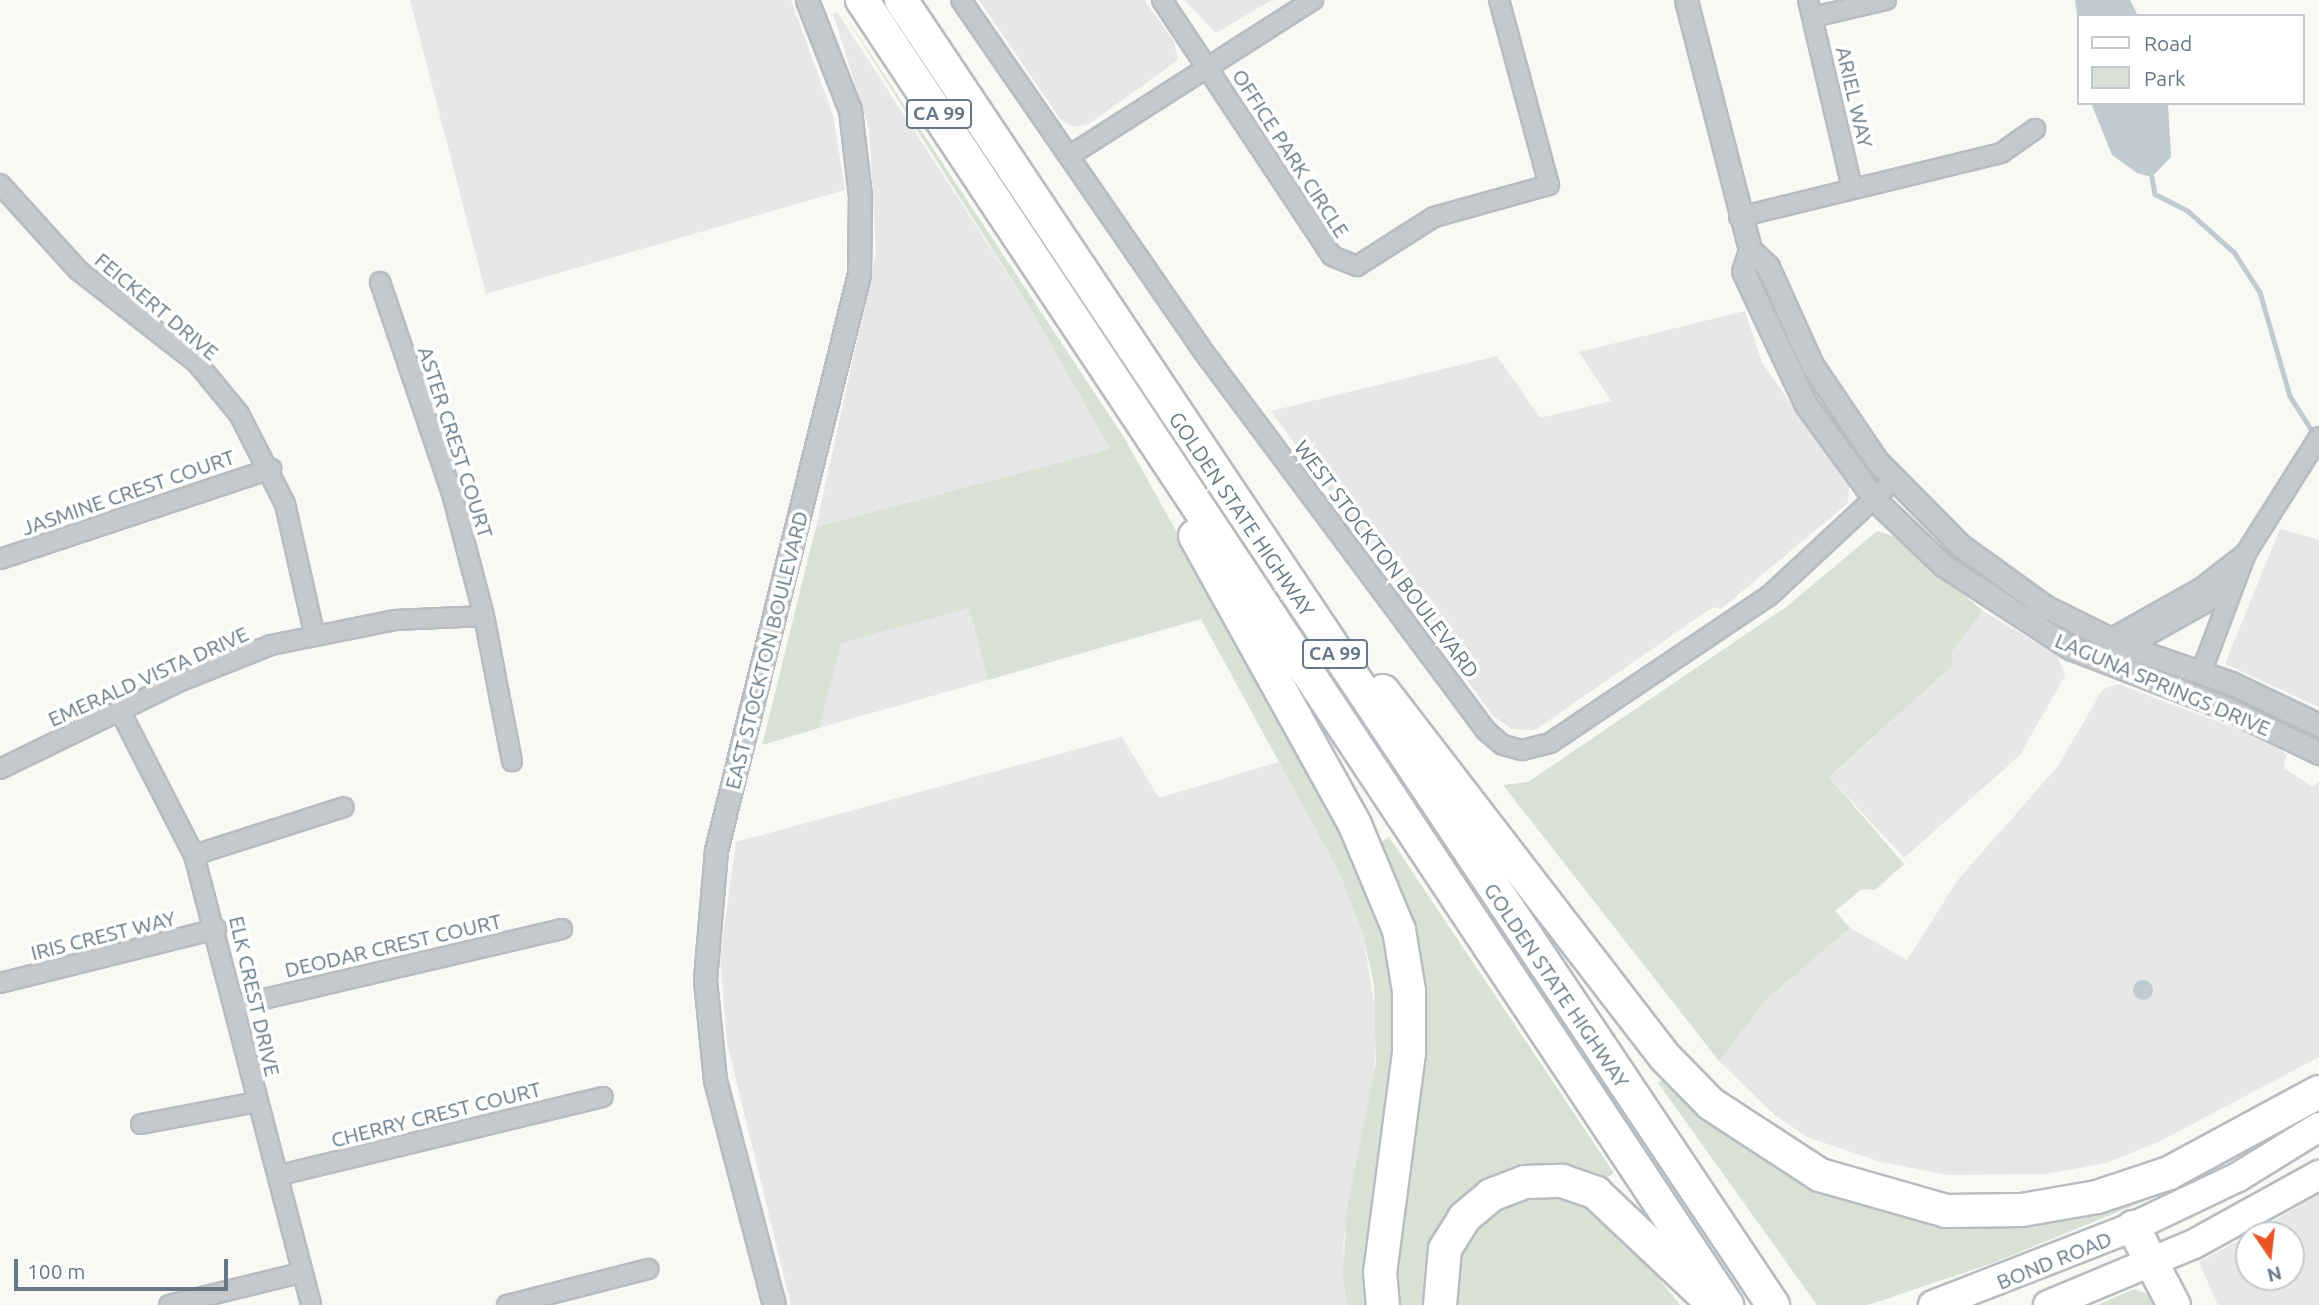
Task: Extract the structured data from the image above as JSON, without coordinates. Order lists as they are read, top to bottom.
{
  "streets": {
    "highway": ["CA 99", "GOLDEN STATE HIGHWAY"],
    "main road": ["BOND ROAD"],
    "street": [
      "ARIEL WAY",
      "OFFICE PARK CIRCLE",
      "FEICKERT DRIVE",
      "ASTER CREST COURT",
      "JASMINE CREST COURT",
      "WEST STOCKTON BOULEVARD",
      "EAST STOCKTON BOULEVARD",
      "EMERALD VISTA DRIVE",
      "LAGUNA SPRINGS DRIVE",
      "IRIS CREST WAY",
      "DEODAR CREST COURT",
      "ELK CREST DRIVE",
      "CHERRY CREST COURT"
    ]
  },
  "crossings": [
    ["FEICKERT DRIVE", "JASMINE CREST COURT"],
    ["FEICKERT DRIVE", "EMERALD VISTA DRIVE"],
    ["ASTER CREST COURT", "EMERALD VISTA DRIVE"],
    ["WEST STOCKTON BOULEVARD", "LAGUNA SPRINGS DRIVE"],
    ["EMERALD VISTA DRIVE", "ELK CREST DRIVE"],
    ["IRIS CREST WAY", "ELK CREST DRIVE"],
    ["DEODAR CREST COURT", "ELK CREST DRIVE"],
    ["ELK CREST DRIVE", "CHERRY CREST COURT"]
  ],
  "legend": ["Road", "Park"],
  "scale_bar": "100 m",
  "north": "bottom"
}
